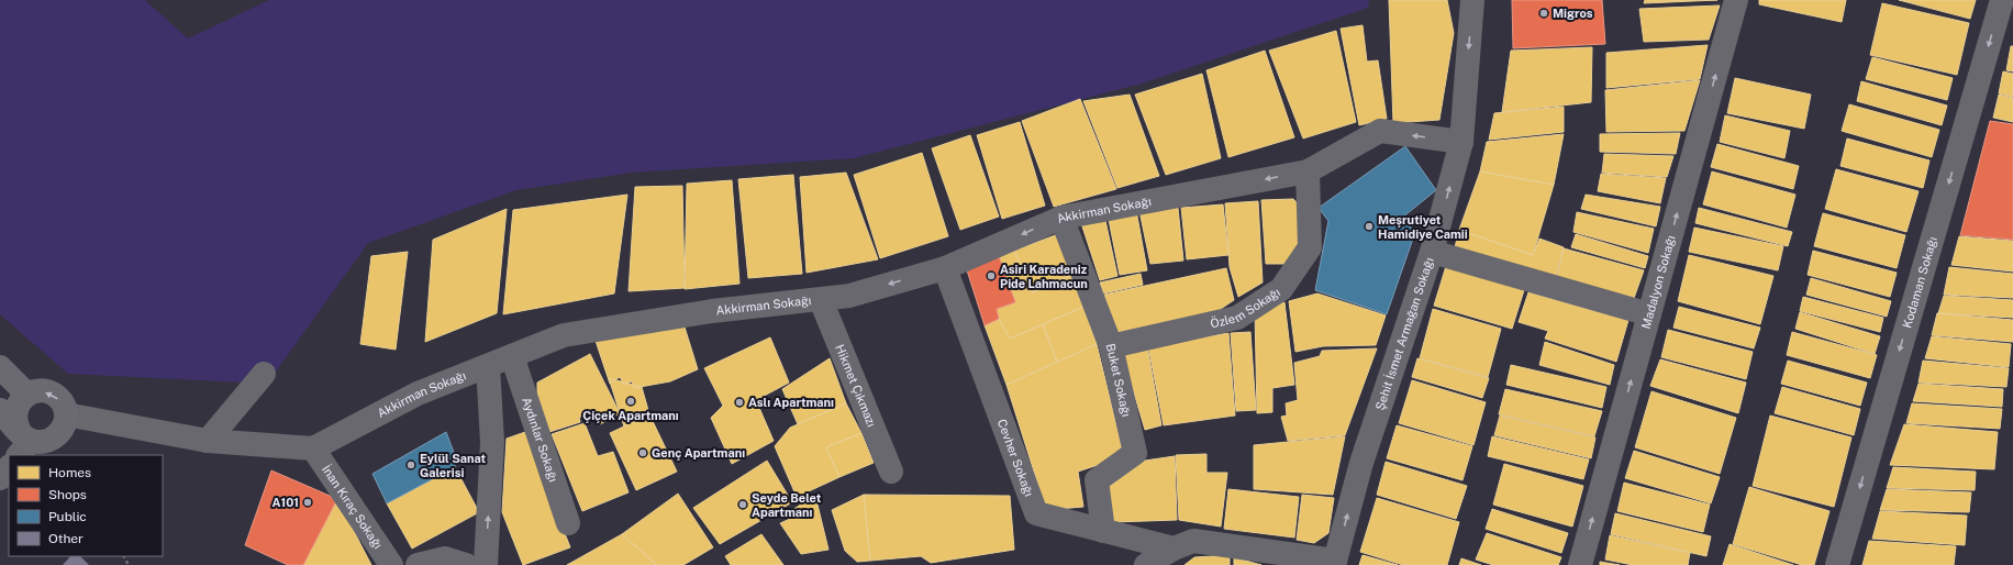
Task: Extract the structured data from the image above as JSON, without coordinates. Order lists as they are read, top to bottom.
{
  "streets": {
    "street": [
      "Akkirman Sokağı",
      "Madalyon Sokağı",
      "Kodaman Sokağı",
      "Özlem Sokağı",
      "Şehit İsmet Armağan Sokağı",
      "Buket Sokağı",
      "Hikmet Çıkmazı",
      "Aydınlar Sokağı",
      "Cevher Sokağı",
      "İnan Kıraç Sokağı"
    ]
  },
  "crossings": [
    ["Akkirman Sokağı", "Özlem Sokağı"],
    ["Akkirman Sokağı", "Şehit İsmet Armağan Sokağı"],
    ["Akkirman Sokağı", "Buket Sokağı"],
    ["Akkirman Sokağı", "Hikmet Çıkmazı"],
    ["Akkirman Sokağı", "Aydınlar Sokağı"],
    ["Akkirman Sokağı", "Cevher Sokağı"],
    ["Akkirman Sokağı", "İnan Kıraç Sokağı"],
    ["Özlem Sokağı", "Buket Sokağı"],
    ["Buket Sokağı", "Cevher Sokağı"]
  ],
  "one_way": ["Akkirman Sokağı", "Madalyon Sokağı", "Kodaman Sokağı"],
  "places": [
    "Migros",
    "Meşrutiyet Hamidiye Camii",
    "Asiri Karadeniz Pide Lahmacun",
    "Çiçek Apartmanı",
    "Aslı Apartmanı",
    "Genç Apartmanı",
    "Eylül Sanat Galerisi",
    "A101",
    "Seyde Belet Apartmanı"
  ],
  "legend": [
    "Homes",
    "Shops",
    "Public",
    "Other"
  ]
}
